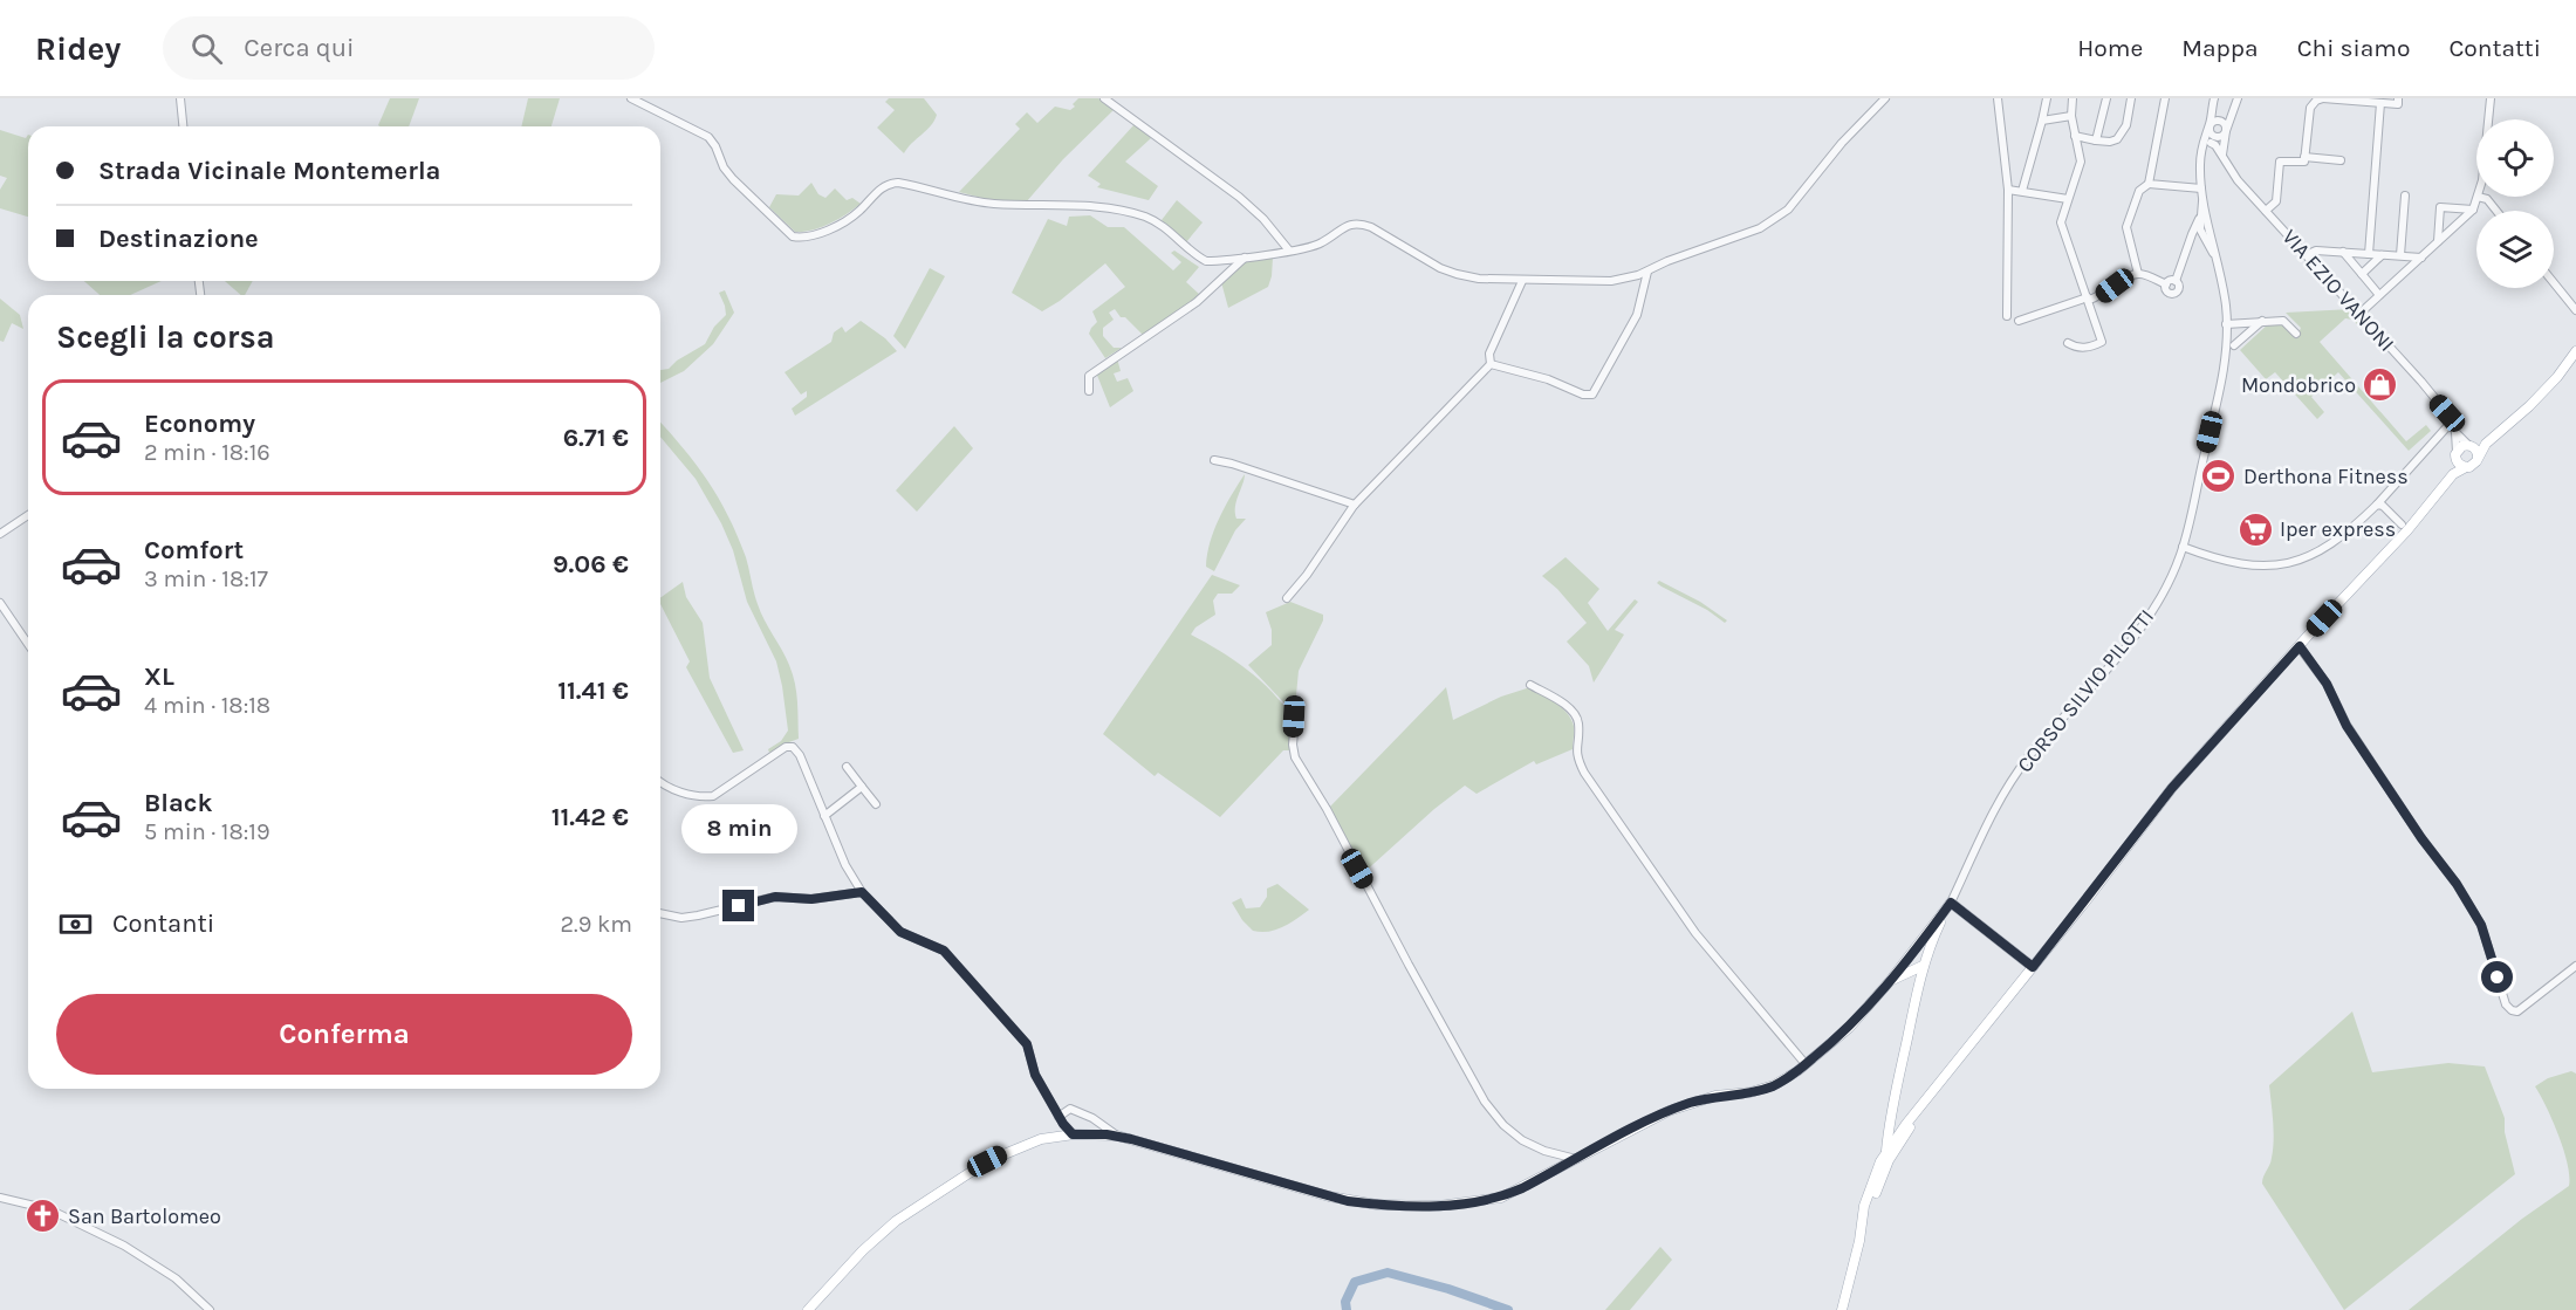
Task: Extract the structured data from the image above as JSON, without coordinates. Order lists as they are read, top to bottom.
{
  "streets": {
    "main road": ["CORSO SILVIO PILOTTI"],
    "street": ["VIA EZIO VANONI"]
  },
  "places": {
    "shop": ["Mondobrico"],
    "sports": ["Derthona Fitness"],
    "supermarket": ["Iper express"],
    "church": ["San Bartolomeo"]
  },
  "page": {
    "header": "Ridey",
    "search": "Cerca qui",
    "nav": [
      "Home",
      "Mappa",
      "Chi siamo",
      "Contatti"
    ],
    "banner": ["Strada Vicinale Montemerla", "Destinazione"],
    "heading": "Scegli la corsa",
    "list": [
      {
        "name": "Economy",
        "note": "2 min · 18:16",
        "value": "6.71 €"
      },
      {
        "name": "Comfort",
        "note": "3 min · 18:17",
        "value": "9.06 €"
      },
      {
        "name": "XL",
        "note": "4 min · 18:18",
        "value": "11.41 €"
      },
      {
        "name": "Black",
        "note": "5 min · 18:19",
        "value": "11.42 €"
      }
    ],
    "bubble": "8 min",
    "pay": ["Contanti", "2.9 km"],
    "buttons": "Conferma"
  }
}
